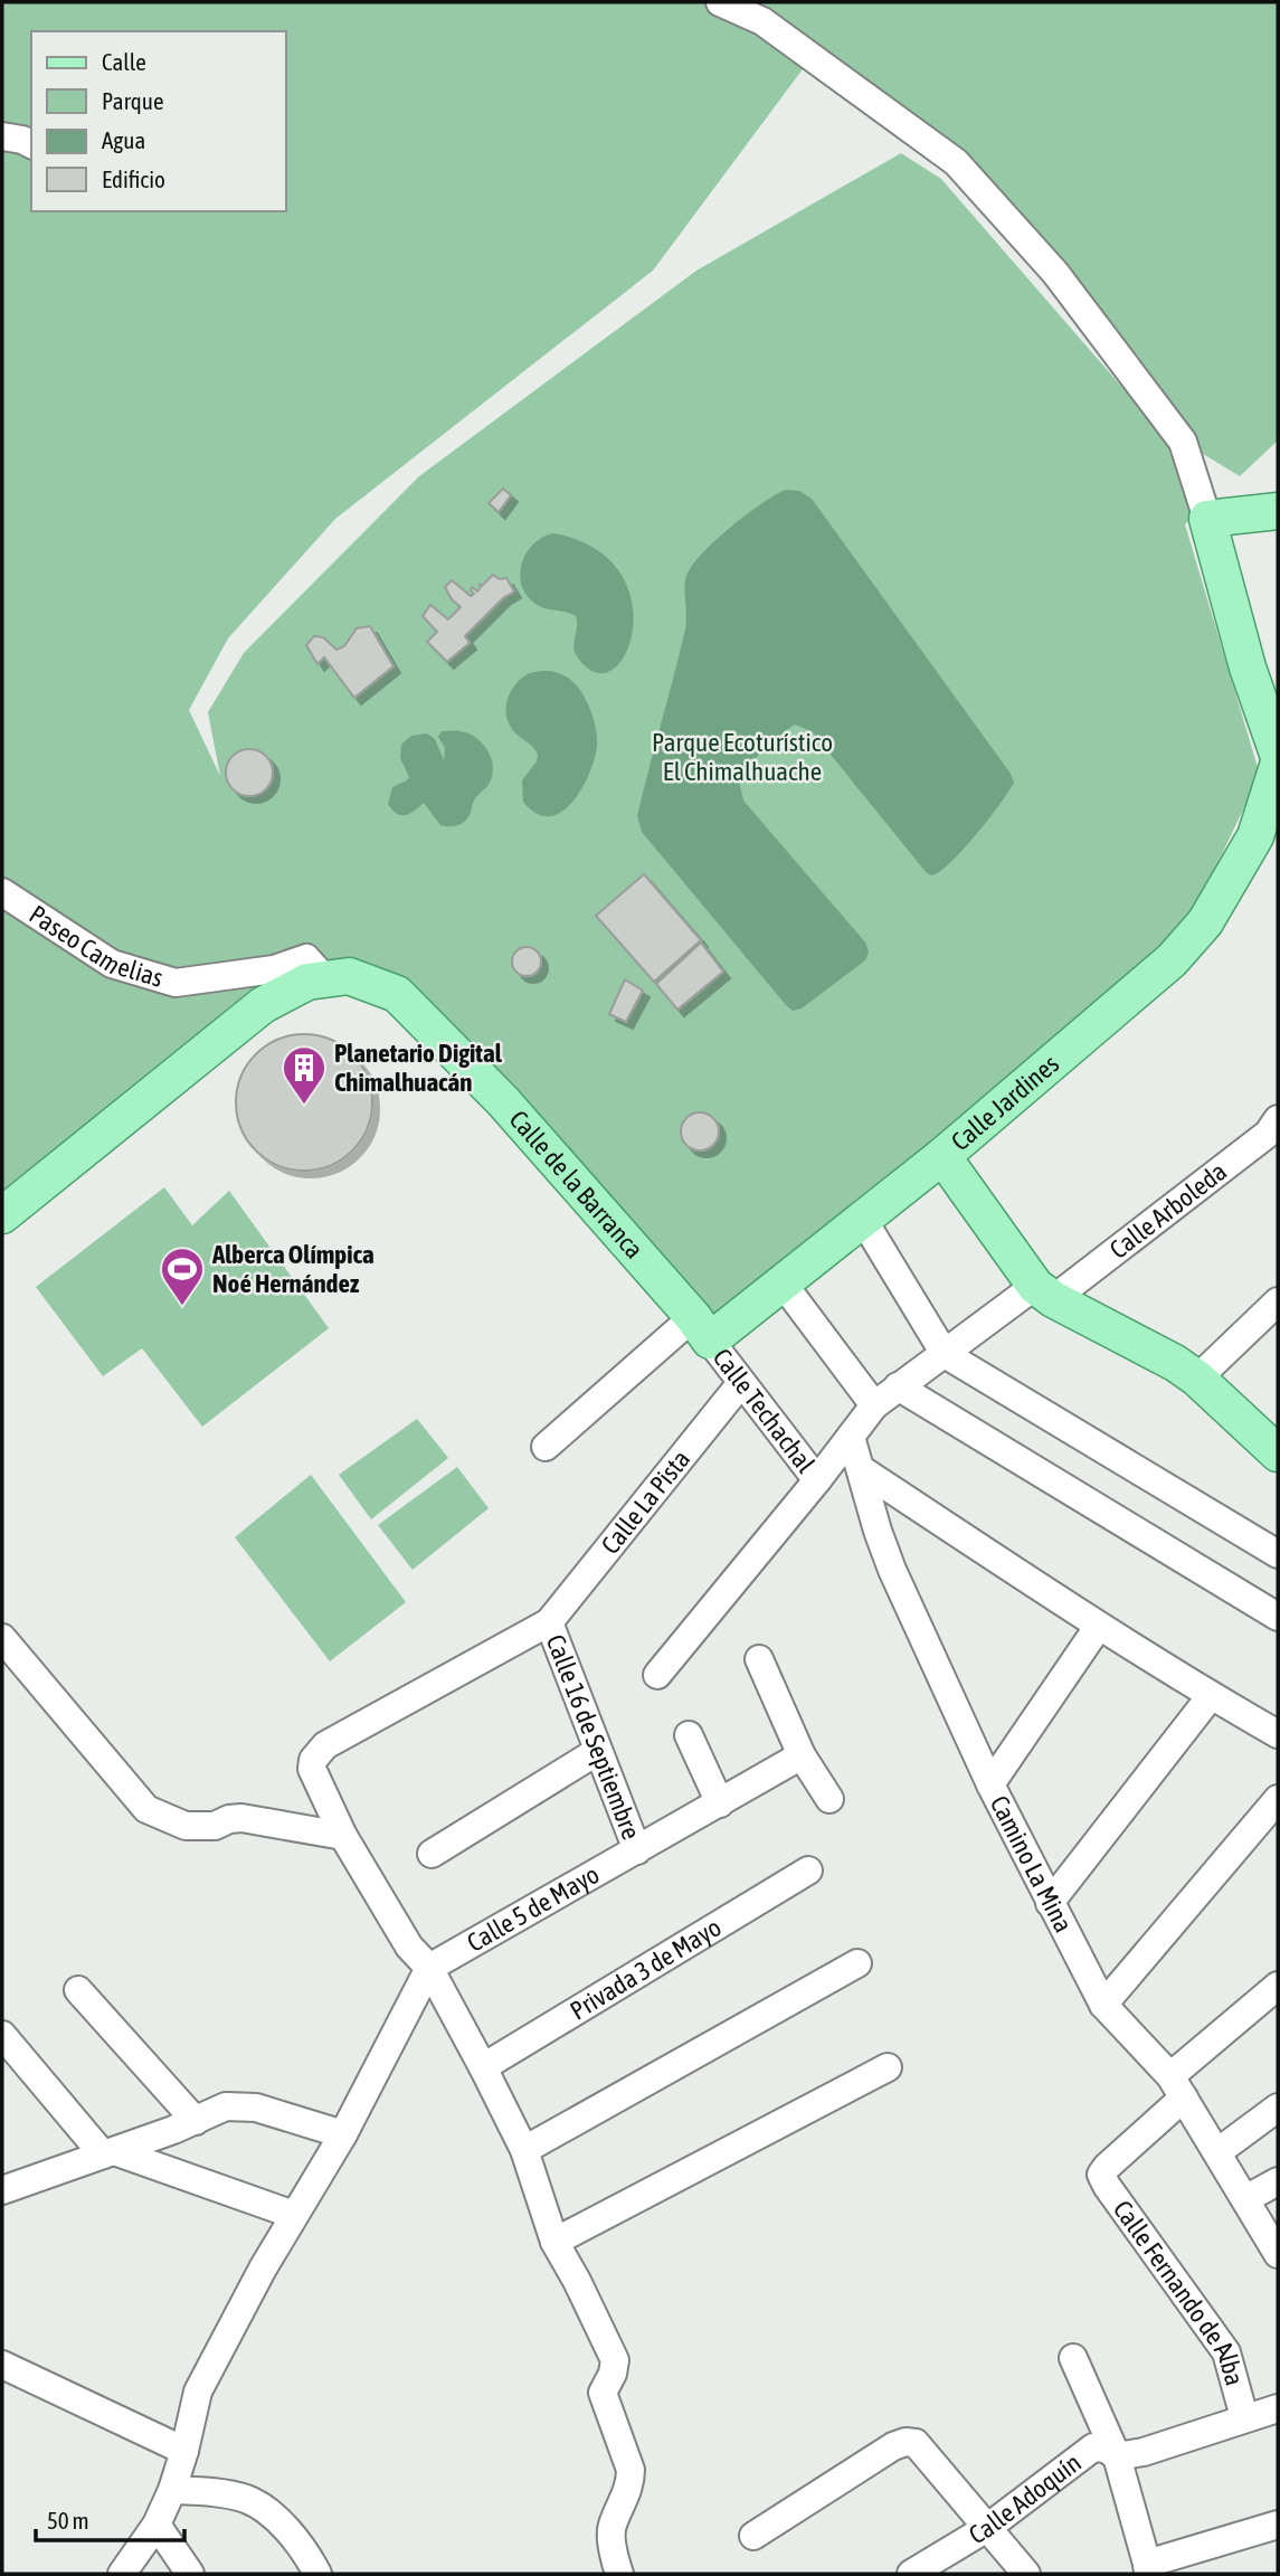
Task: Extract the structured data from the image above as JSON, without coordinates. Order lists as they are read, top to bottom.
{
  "streets": {
    "main road": ["Calle Jardines", "Calle de la Barranca"],
    "street": [
      "Paseo Camelias",
      "Calle Arboleda",
      "Calle Techachal",
      "Calle La Pista",
      "Calle 16 de Septiembre",
      "Camino La Mina",
      "Calle 5 de Mayo",
      "Privada 3 de Mayo",
      "Calle Fernando de Alba",
      "Calle Adoquín"
    ]
  },
  "crossings": [
    ["Paseo Camelias", "Calle de la Barranca"],
    ["Calle Jardines", "Calle Arboleda"],
    ["Calle de la Barranca", "Calle Techachal"],
    ["Calle Arboleda", "Calle Techachal"],
    ["Calle Arboleda", "Camino La Mina"],
    ["Calle Techachal", "Calle La Pista"],
    ["Calle La Pista", "Calle 16 de Septiembre"],
    ["Calle 16 de Septiembre", "Calle 5 de Mayo"],
    ["Camino La Mina", "Calle Fernando de Alba"],
    ["Calle Fernando de Alba", "Calle Adoquín"]
  ],
  "parks": ["Parque Ecoturístico El Chimalhuache"],
  "places": {
    "building": ["Planetario Digital Chimalhuacán"],
    "sports": ["Alberca Olímpica Noé Hernández"]
  },
  "legend": [
    "Calle",
    "Parque",
    "Agua",
    "Edificio"
  ],
  "scale_bar": "50 m"
}
